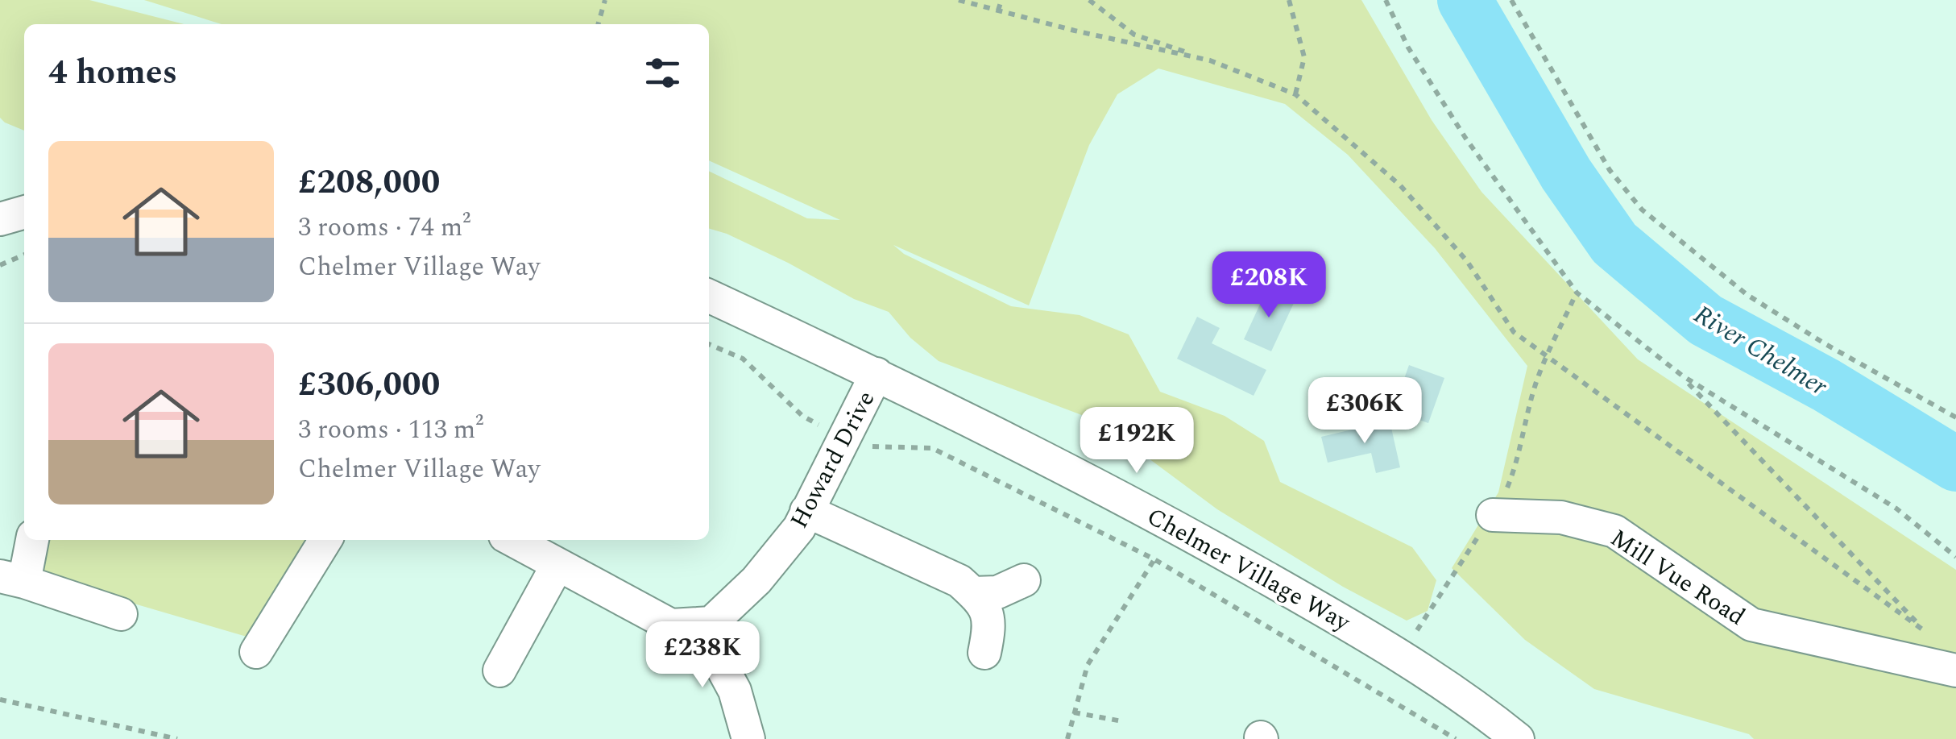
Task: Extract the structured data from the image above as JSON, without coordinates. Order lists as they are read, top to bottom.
{
  "streets": {
    "street": ["Howard Drive", "Chelmer Village Way", "Mill Vue Road"]
  },
  "crossings": [
    ["Howard Drive", "Chelmer Village Way"]
  ],
  "water": ["River Chelmer"],
  "page": {
    "heading": "4 homes",
    "list": [
      {
        "name": "£208,000",
        "note": "3 rooms · 74 m² · Chelmer Village Way"
      },
      {
        "name": "£306,000",
        "note": "3 rooms · 113 m² · Chelmer Village Way"
      }
    ],
    "price": [
      "£208K",
      "£306K",
      "£192K",
      "£238K"
    ]
  }
}
